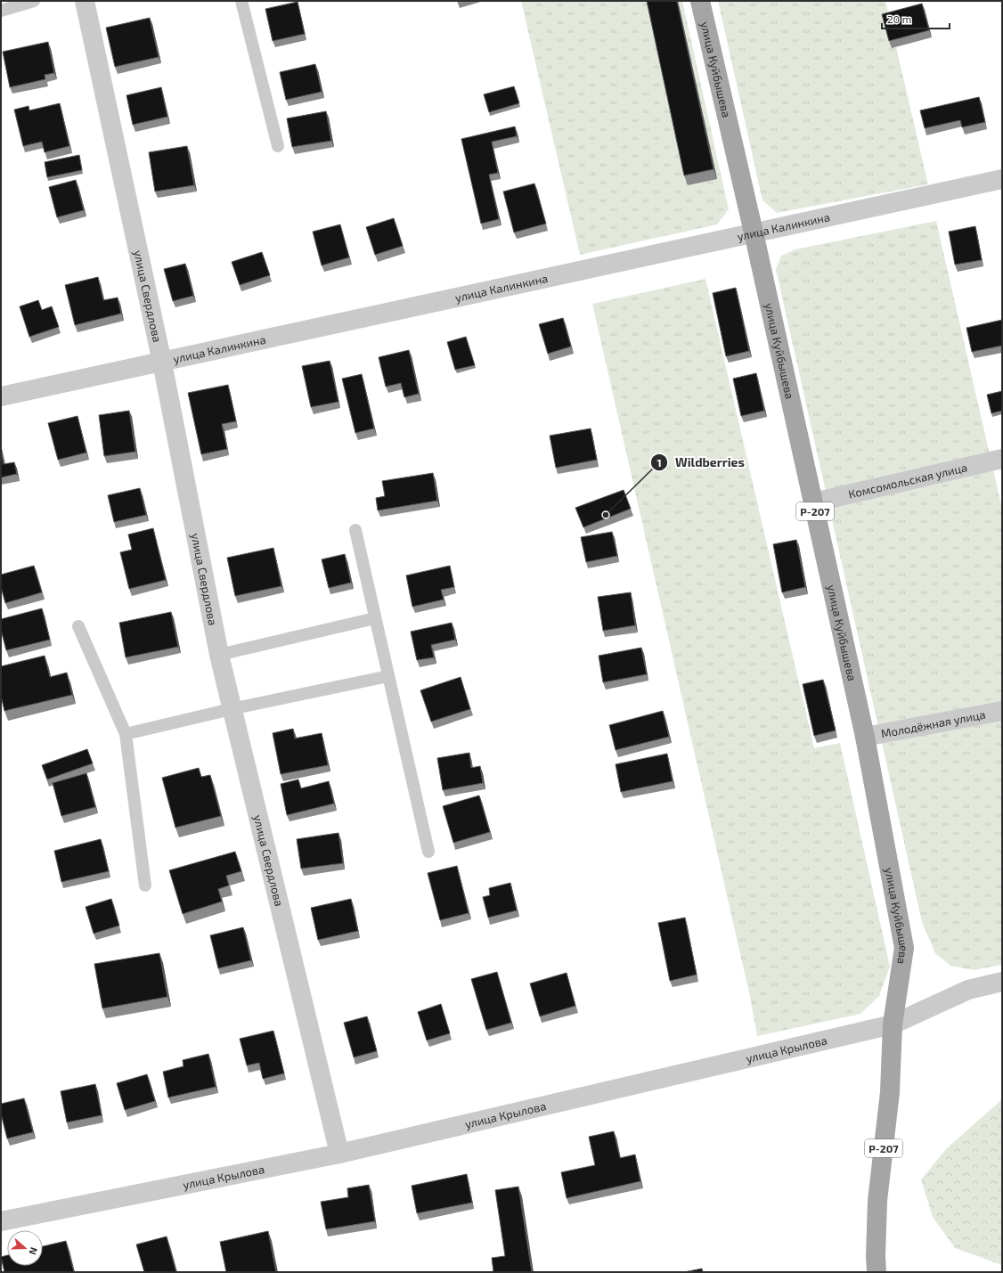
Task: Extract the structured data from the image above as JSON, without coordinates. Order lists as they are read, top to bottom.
{
  "streets": {
    "main road": ["улица Куйбышева", "Р-207"],
    "street": [
      "улица Калинкина",
      "улица Свердлова",
      "Комсомольская улица",
      "Молодёжная улица",
      "улица Крылова"
    ]
  },
  "crossings": [
    ["улица Куйбышева", "улица Калинкина"],
    ["улица Куйбышева", "Комсомольская улица"],
    ["улица Куйбышева", "Молодёжная улица"],
    ["улица Куйбышева", "улица Крылова"],
    ["улица Калинкина", "улица Свердлова"],
    ["улица Свердлова", "улица Крылова"]
  ],
  "places": ["Wildberries"],
  "scale_bar": "20 m",
  "north": "right"
}
